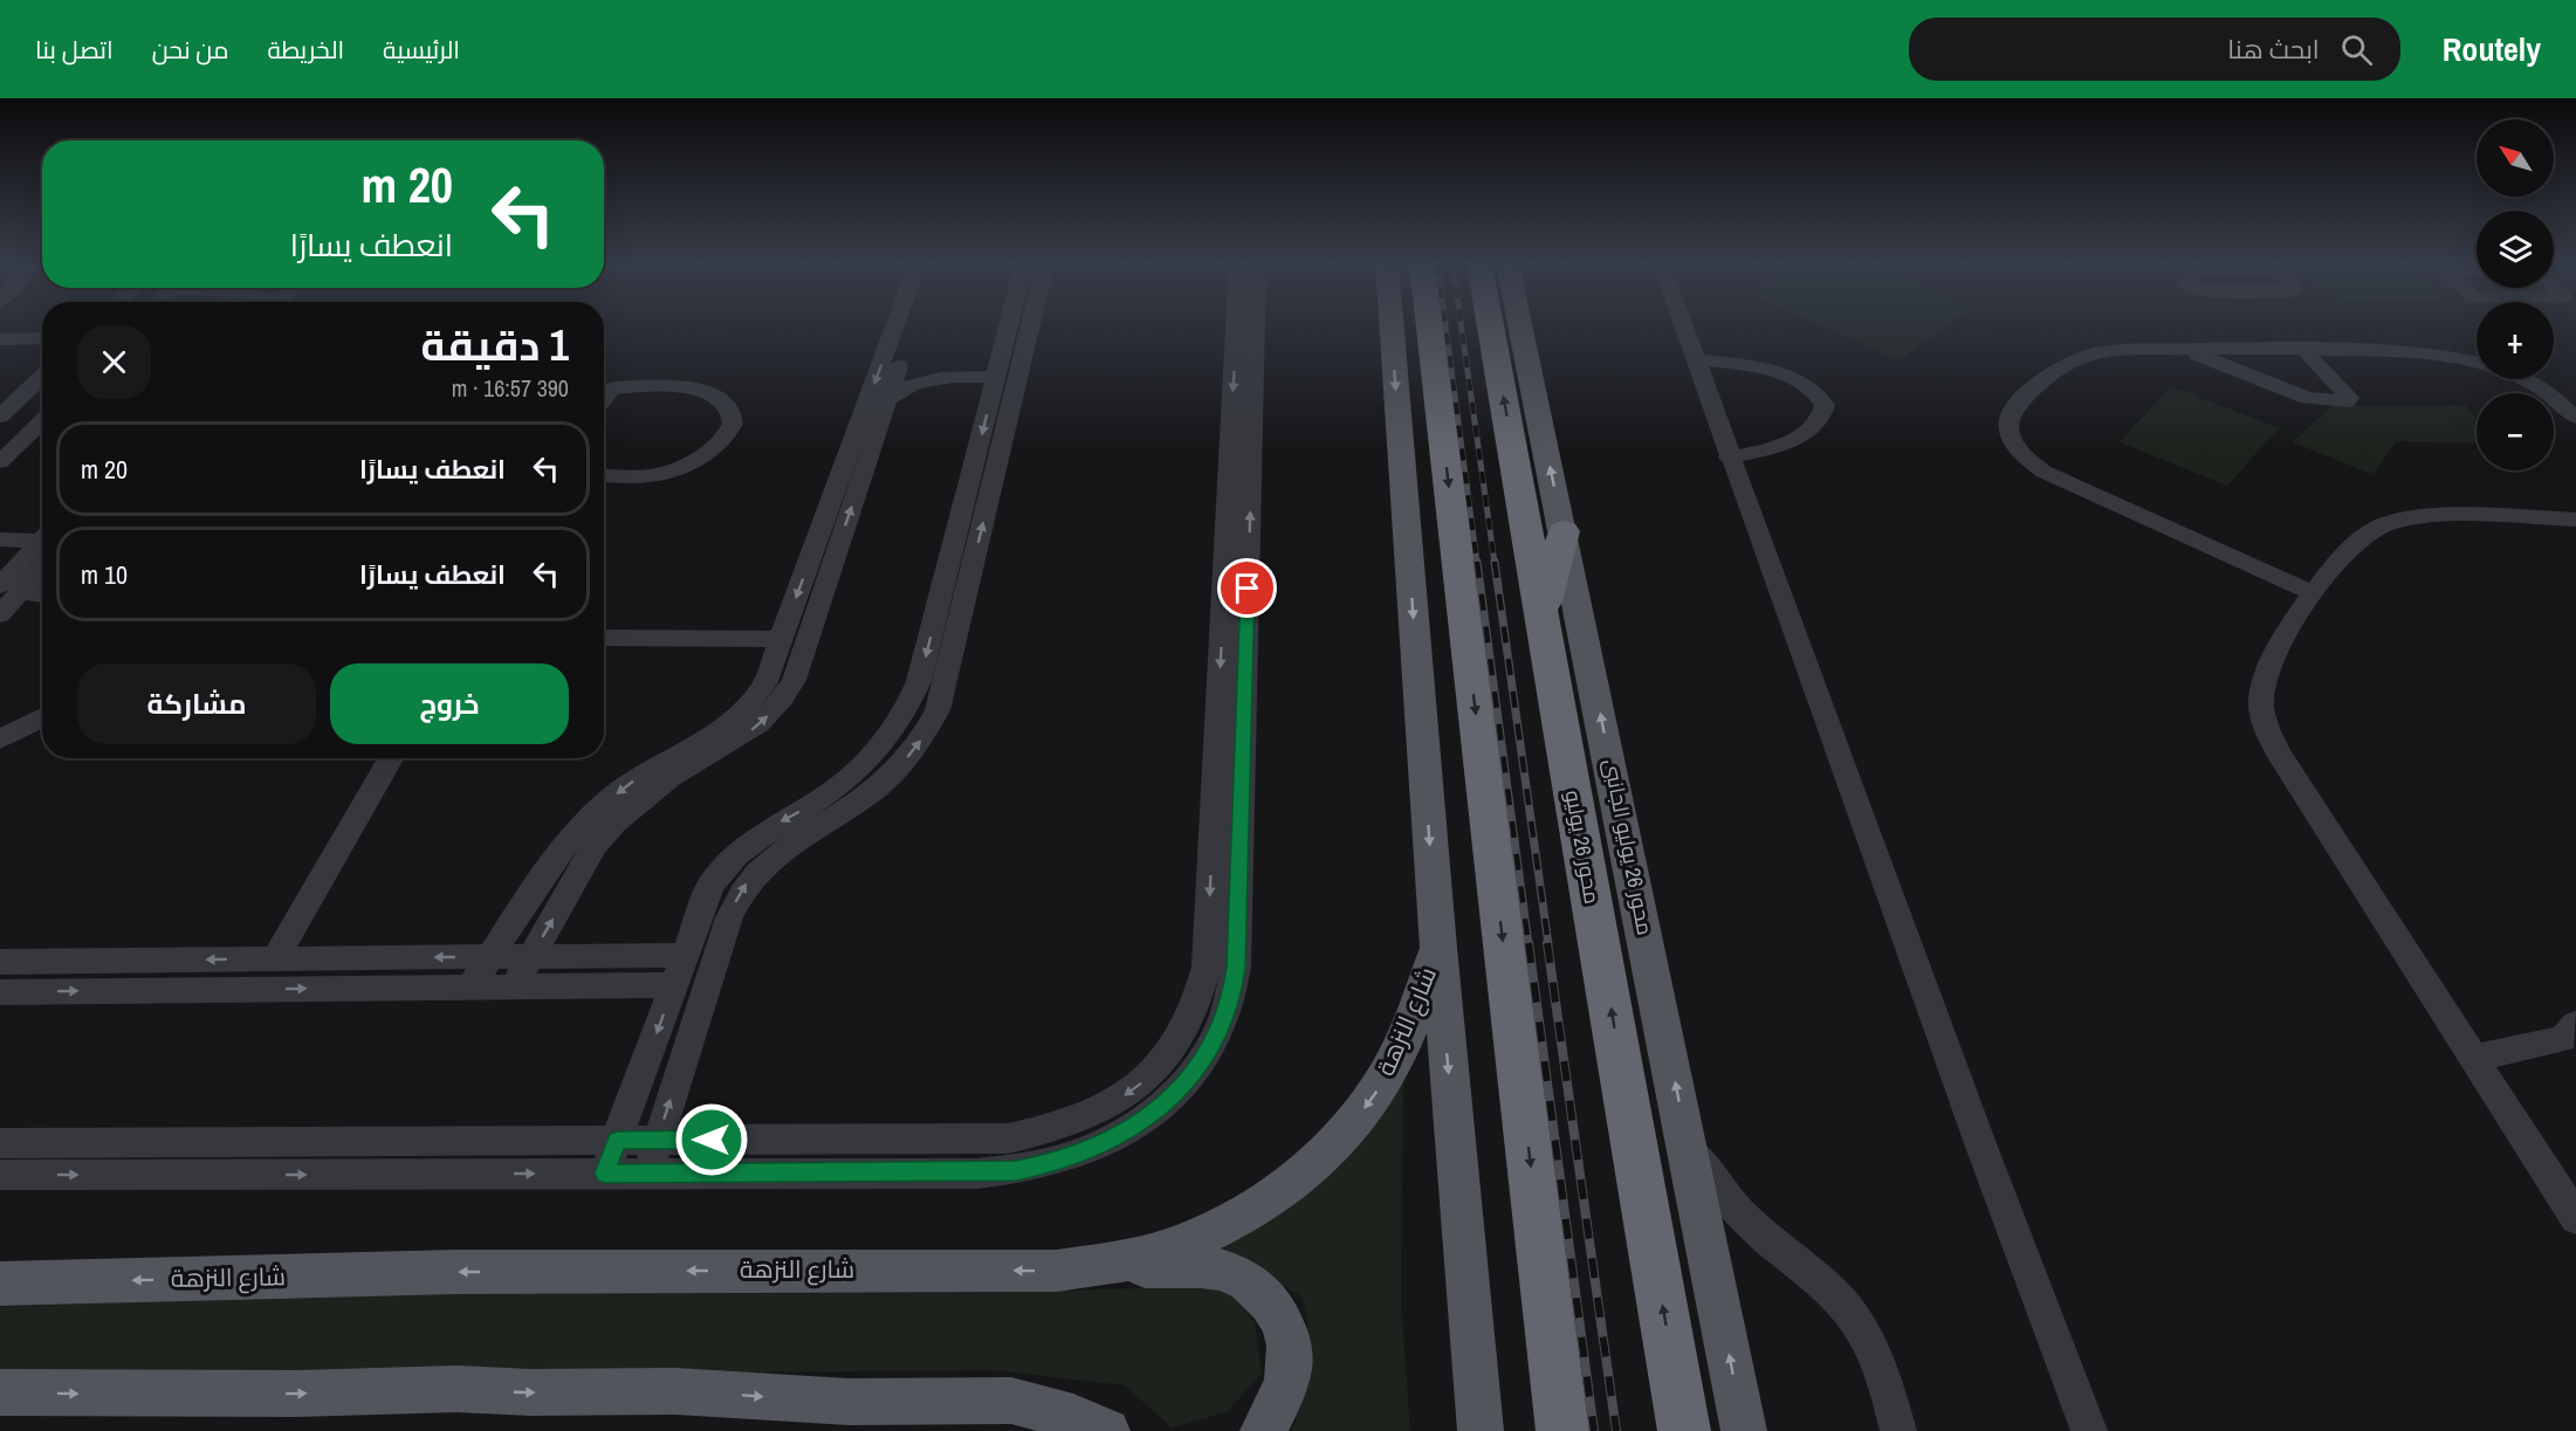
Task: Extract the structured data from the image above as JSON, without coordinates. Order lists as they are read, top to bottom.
{
  "streets": {
    "highway": ["محور 26 يوليو"],
    "main road": ["محور 26 يوليو الجانبى", "شارع النزهة"]
  },
  "north": "top left",
  "page": {
    "header": "Routely",
    "search": "ابحث هنا",
    "nav": [
      "الرئيسية",
      "الخريطة",
      "من نحن",
      "اتصل بنا"
    ],
    "map_buttons": ["+", "−"],
    "turn": ["20 m", "انعطف يسارًا"],
    "heading": ["1 دقيقة", "390 m · 16:57"],
    "list": [
      {
        "name": "انعطف يسارًا",
        "value": "20 m"
      },
      {
        "name": "انعطف يسارًا",
        "value": "10 m"
      }
    ],
    "buttons": ["خروج", "مشاركة"]
  }
}
